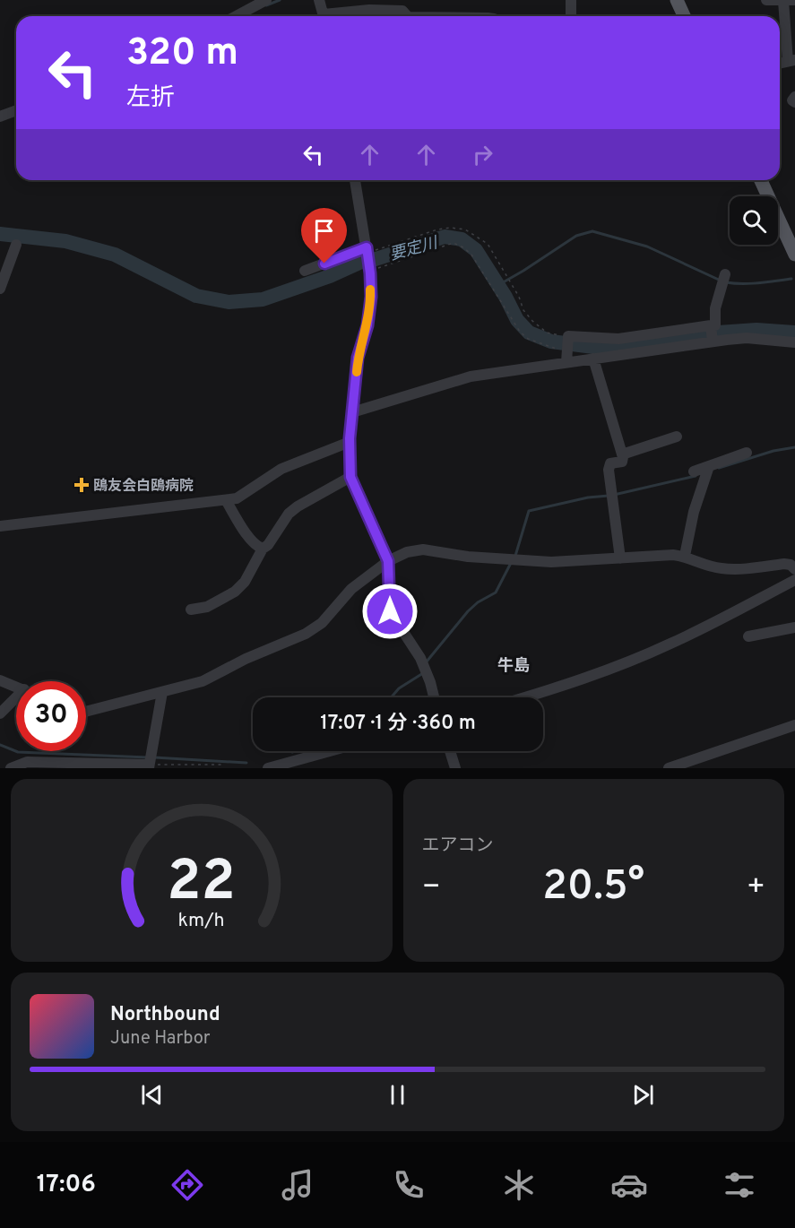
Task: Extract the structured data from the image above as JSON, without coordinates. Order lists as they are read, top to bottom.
{
  "districts": ["牛島"],
  "water": ["要定川"],
  "places": {
    "health": ["鴎友会白鴎病院"]
  },
  "page": {
    "turn": ["320 m", "左折"],
    "limit": "30",
    "trip": "17:07 · 1 分 · 360 m",
    "tile": "エアコン",
    "heat": ["−", "20.5°", "+"],
    "song": ["Northbound", "June Harbor"],
    "tabs": "17:06",
    "gauge": ["22", "km/h"]
  }
}
